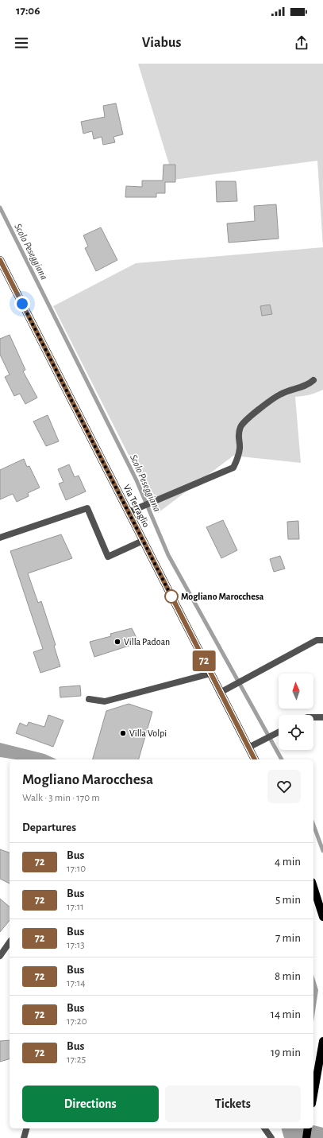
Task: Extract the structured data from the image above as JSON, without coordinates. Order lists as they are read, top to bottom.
{
  "streets": {
    "main road": ["Via Terraglio"]
  },
  "water": ["Scolo Peseggiana"],
  "places": ["Mogliano Marocchesa", "Villa Padoan", "Villa Volpi"],
  "lines": ["bus line 72"],
  "north": "top",
  "page": {
    "status": "17:06",
    "header": "Viabus",
    "on_map": "72",
    "heading": [
      ["Mogliano Marocchesa", "Walk · 3 min · 170 m"],
      "Departures"
    ],
    "list": [
      {
        "mark": "72",
        "name": "Bus",
        "note": "17:10",
        "value": "4 min"
      },
      {
        "mark": "72",
        "name": "Bus",
        "note": "17:11",
        "value": "5 min"
      },
      {
        "mark": "72",
        "name": "Bus",
        "note": "17:13",
        "value": "7 min"
      },
      {
        "mark": "72",
        "name": "Bus",
        "note": "17:14",
        "value": "8 min"
      },
      {
        "mark": "72",
        "name": "Bus",
        "note": "17:20",
        "value": "14 min"
      },
      {
        "mark": "72",
        "name": "Bus",
        "note": "17:25",
        "value": "19 min"
      }
    ],
    "buttons": ["Directions", "Tickets"]
  }
}
